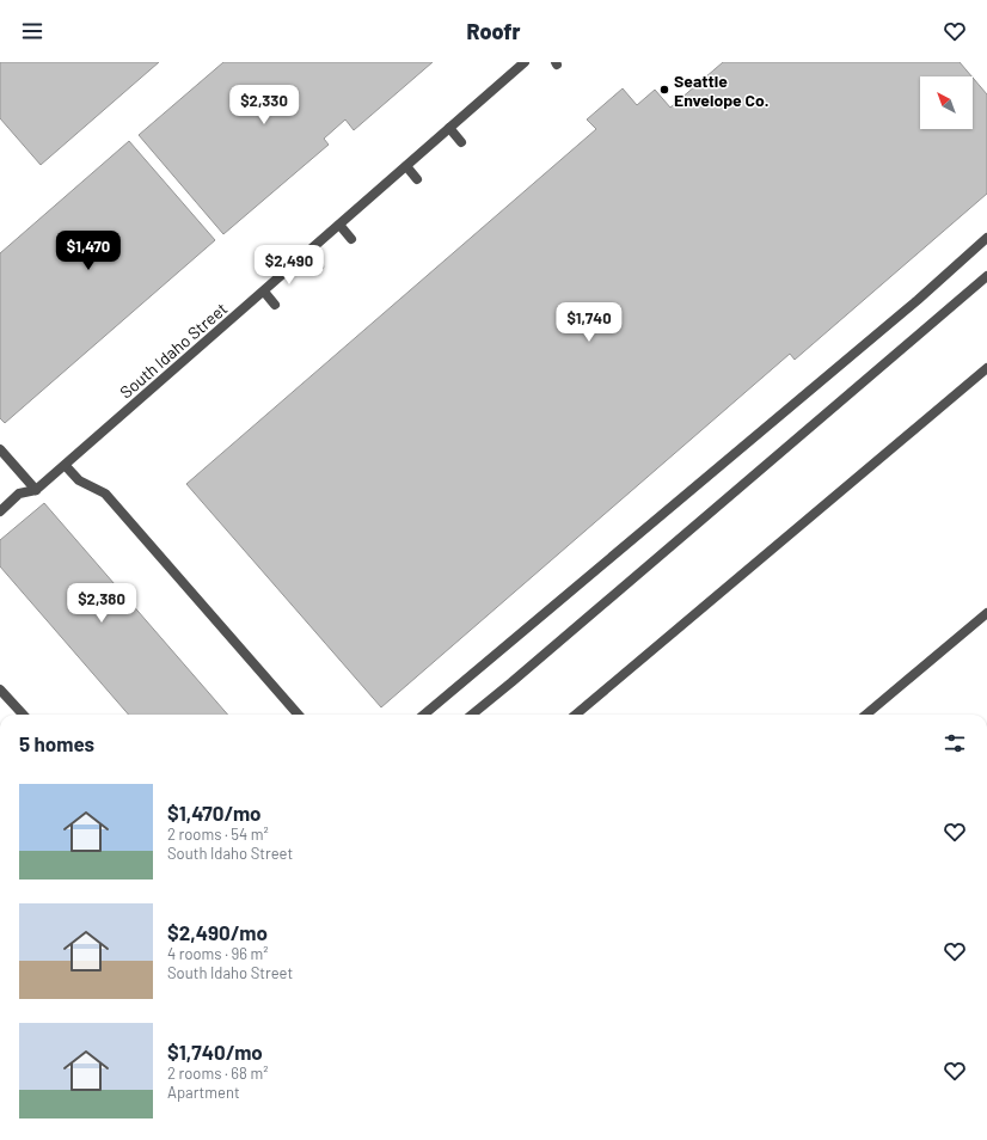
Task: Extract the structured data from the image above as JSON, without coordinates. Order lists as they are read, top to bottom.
{
  "streets": {
    "street": ["South Idaho Street"]
  },
  "places": ["Seattle Envelope Co."],
  "north": "top left",
  "page": {
    "header": "Roofr",
    "price": [
      "$2,330",
      "$1,470",
      "$2,490",
      "$1,740",
      "$2,380"
    ],
    "heading": "5 homes",
    "list": [
      {
        "name": "$1,470/mo",
        "note": "2 rooms · 54 m² · South Idaho Street"
      },
      {
        "name": "$2,490/mo",
        "note": "4 rooms · 96 m² · South Idaho Street"
      },
      {
        "name": "$1,740/mo",
        "note": "2 rooms · 68 m² · Apartment"
      }
    ]
  }
}
